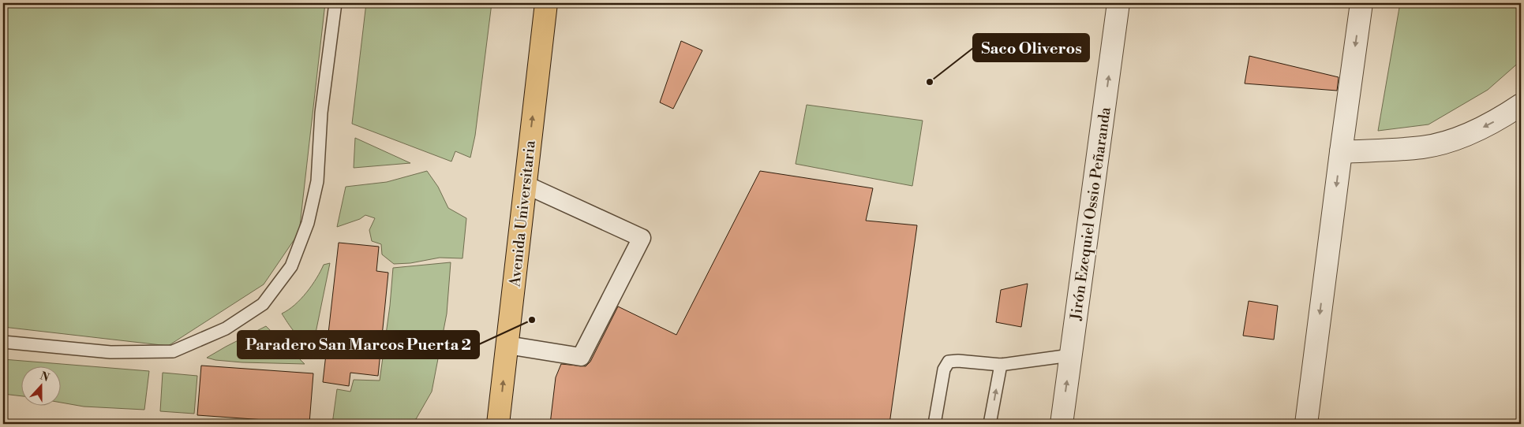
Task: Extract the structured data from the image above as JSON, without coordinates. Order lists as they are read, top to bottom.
{
  "streets": {
    "main road": ["Avenida Universitaria"],
    "street": ["Jirón Ezequiel Ossio Peñaranda"]
  },
  "one_way": ["Avenida Universitaria", "Jirón Ezequiel Ossio Peñaranda"],
  "places": ["Saco Oliveros", "Paradero San Marcos Puerta 2"],
  "north": "top"
}
